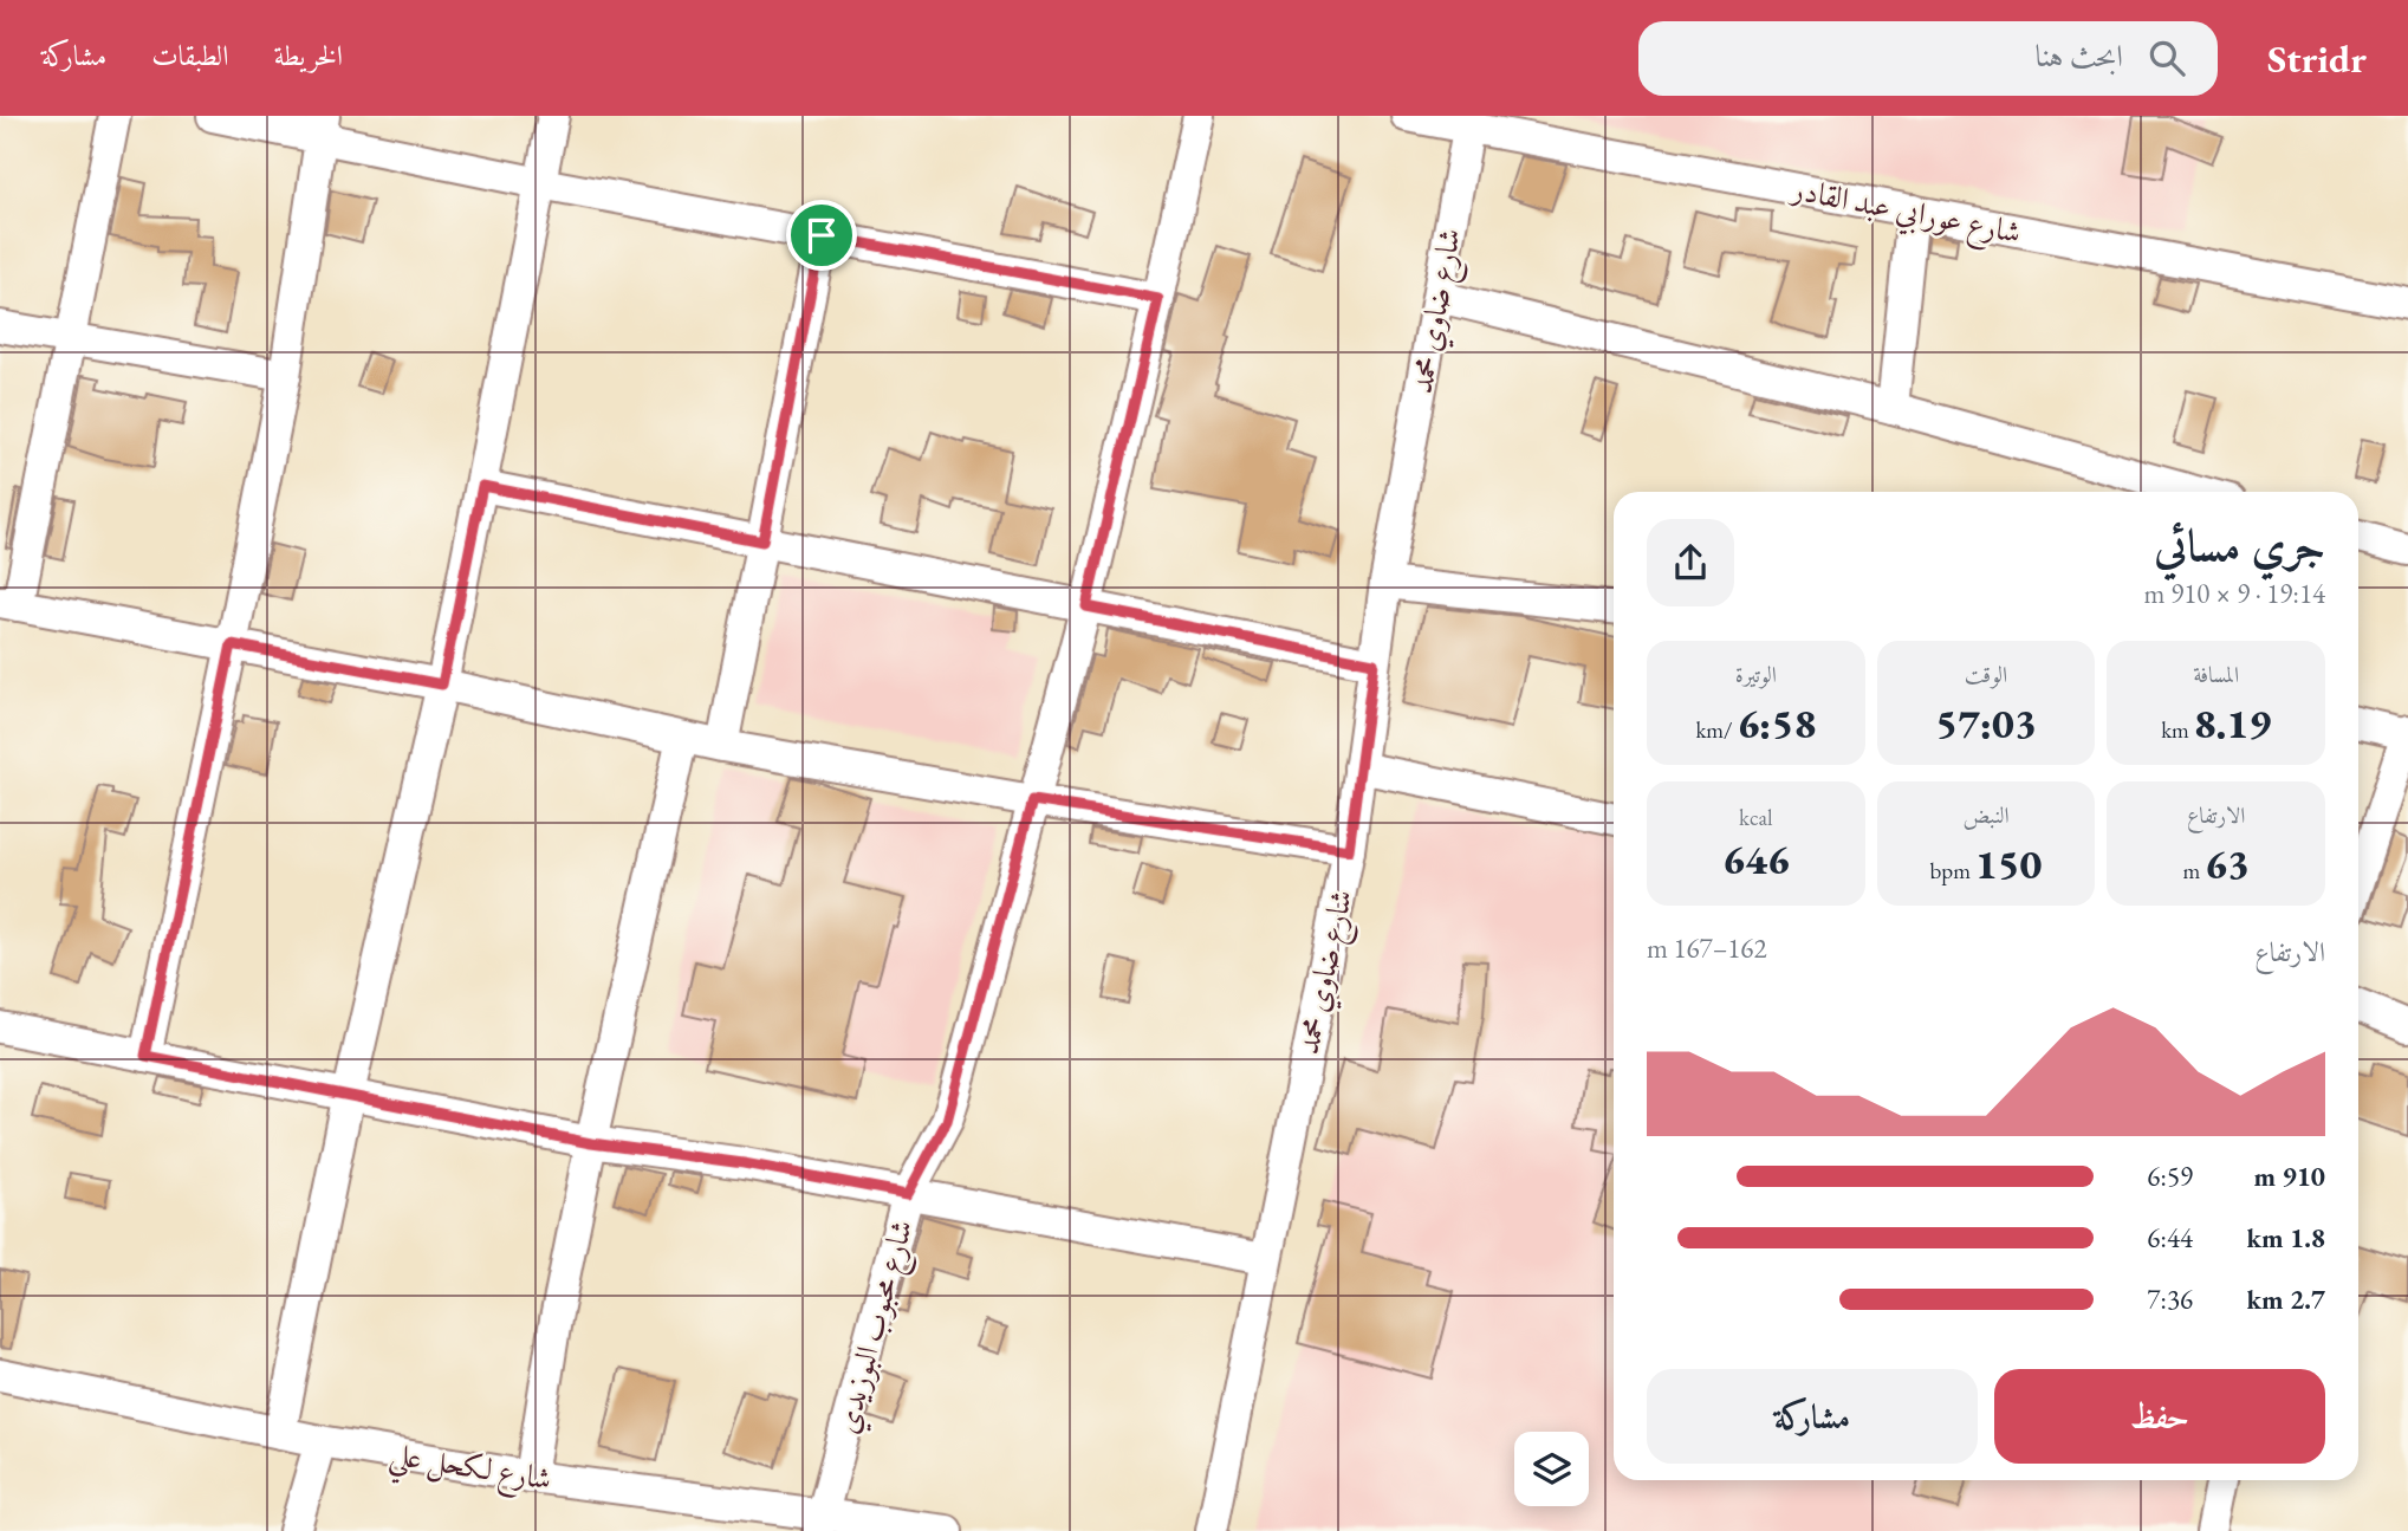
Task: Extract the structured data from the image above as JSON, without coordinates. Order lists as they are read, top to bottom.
{
  "streets": {
    "street": [
      "شارع عورابي عبد القادر",
      "شارع ضاوي محمد",
      "شارع محبوب البوزيدي",
      "شارع لكحل علي"
    ]
  },
  "crossings": [
    ["شارع عورابي عبد القادر", "شارع ضاوي محمد"],
    ["شارع محبوب البوزيدي", "شارع لكحل علي"]
  ],
  "page": {
    "header": "Stridr",
    "search": "ابحث هنا",
    "nav": ["الخريطة", "الطبقات", "مشاركة"],
    "heading": ["جري مسائي", "19:14 · 9 × 910 m"],
    "stats": [
      ["المسافة", "8.19 km"],
      ["الوقت", "57:03"],
      ["الوتيرة", "6:58 /km"],
      ["الارتفاع", "63 m"],
      ["النبض", "150 bpm"],
      ["kcal", "646"]
    ],
    "chart": ["الارتفاع", "162–167 m"],
    "list": [
      {
        "name": "910 m",
        "note": "6:59"
      },
      {
        "name": "1.8 km",
        "note": "6:44"
      },
      {
        "name": "2.7 km",
        "note": "7:36"
      }
    ],
    "buttons": ["حفظ", "مشاركة"]
  }
}
